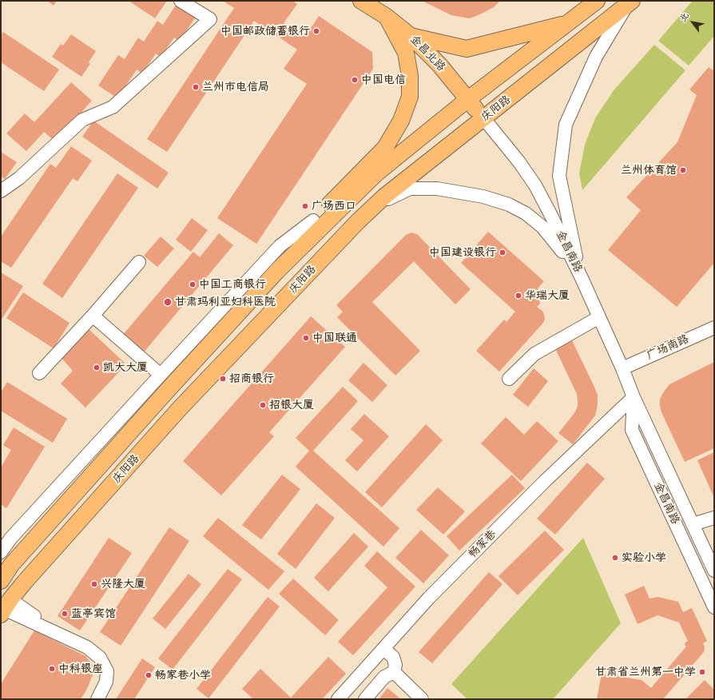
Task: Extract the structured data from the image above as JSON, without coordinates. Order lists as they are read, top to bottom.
{
  "streets": {
    "main road": ["金昌北路", "庆阳路"],
    "street": ["金昌南路", "广场南路", "畅家巷"]
  },
  "crossings": [
    ["金昌北路", "庆阳路"],
    ["金昌北路", "金昌南路"],
    ["庆阳路", "金昌南路"],
    ["金昌南路", "广场南路"],
    ["金昌南路", "畅家巷"]
  ],
  "places": [
    "中国邮政储蓄银行",
    "中国电信",
    "兰州市电信局",
    "兰州体育馆",
    "广场西口",
    "中国建设银行",
    "中国工商银行",
    "华瑞大厦",
    "甘肃玛利亚妇科医院",
    "中国联通",
    "凯大大厦",
    "招商银行",
    "招银大厦",
    "实验小学",
    "兴隆大厦",
    "蓝亭宾馆",
    "中科银座",
    "甘肃省兰州第一中学",
    "畅家巷小学"
  ],
  "north": "top left"
}
